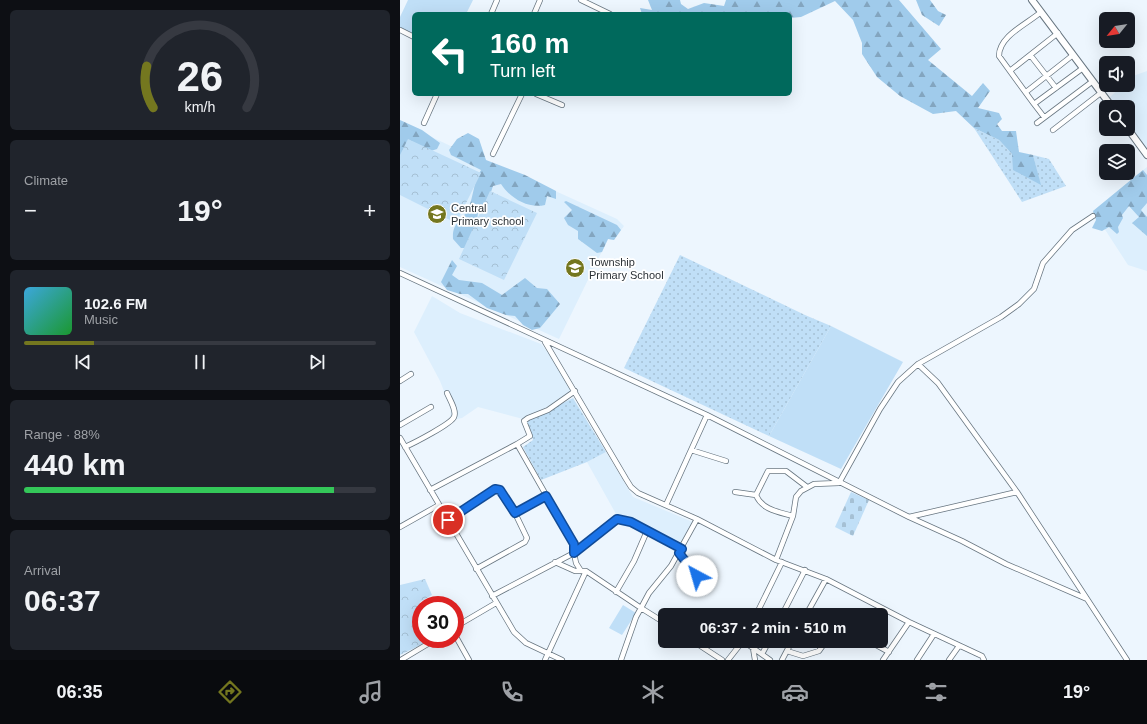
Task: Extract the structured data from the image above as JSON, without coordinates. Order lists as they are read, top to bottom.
{
  "places": {
    "school or university": ["Central Primary school", "Township Primary School"]
  },
  "north": "bottom left",
  "page": {
    "turn": ["160 m", "Turn left"],
    "tile": [
      "Climate",
      ["Range · 88%", "440 km"],
      ["Arrival", "06:37"]
    ],
    "heat": ["−", "19°", "+"],
    "song": ["102.6 FM", "Music"],
    "limit": "30",
    "trip": "06:37 · 2 min · 510 m",
    "tabs": ["06:35", "19°"],
    "gauge": ["26", "km/h"]
  }
}
